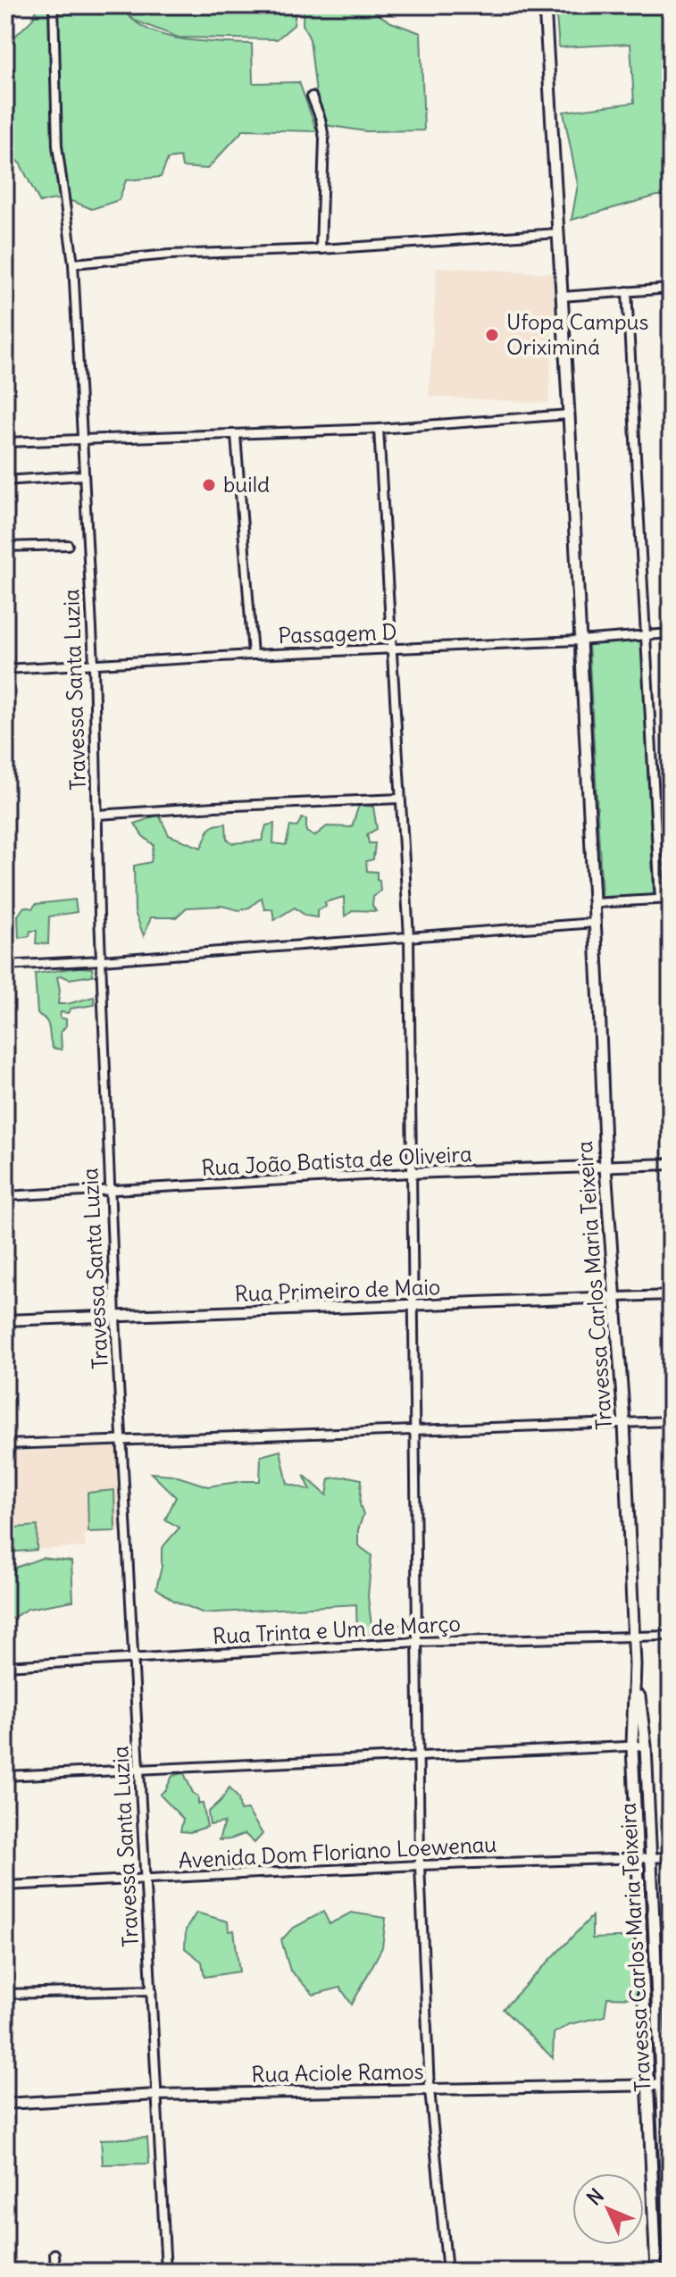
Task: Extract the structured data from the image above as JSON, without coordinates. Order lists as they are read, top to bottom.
{
  "streets": {
    "main road": ["Travessa Carlos Maria Teixeira"],
    "street": [
      "Passagem D",
      "Travessa Santa Luzia",
      "Rua João Batista de Oliveira",
      "Rua Primeiro de Maio",
      "Rua Trinta e Um de Março",
      "Avenida Dom Floriano Loewenau",
      "Rua Aciole Ramos"
    ]
  },
  "crossings": [
    ["Passagem D", "Travessa Santa Luzia"],
    ["Passagem D", "Travessa Carlos Maria Teixeira"],
    ["Travessa Santa Luzia", "Rua João Batista de Oliveira"],
    ["Travessa Santa Luzia", "Rua Primeiro de Maio"],
    ["Travessa Santa Luzia", "Rua Trinta e Um de Março"],
    ["Travessa Santa Luzia", "Avenida Dom Floriano Loewenau"],
    ["Travessa Santa Luzia", "Rua Aciole Ramos"],
    ["Rua João Batista de Oliveira", "Travessa Carlos Maria Teixeira"],
    ["Travessa Carlos Maria Teixeira", "Rua Primeiro de Maio"],
    ["Travessa Carlos Maria Teixeira", "Rua Trinta e Um de Março"],
    ["Travessa Carlos Maria Teixeira", "Avenida Dom Floriano Loewenau"],
    ["Travessa Carlos Maria Teixeira", "Rua Aciole Ramos"]
  ],
  "places": ["Ufopa Campus Oriximiná", "build"],
  "north": "top left"
}
